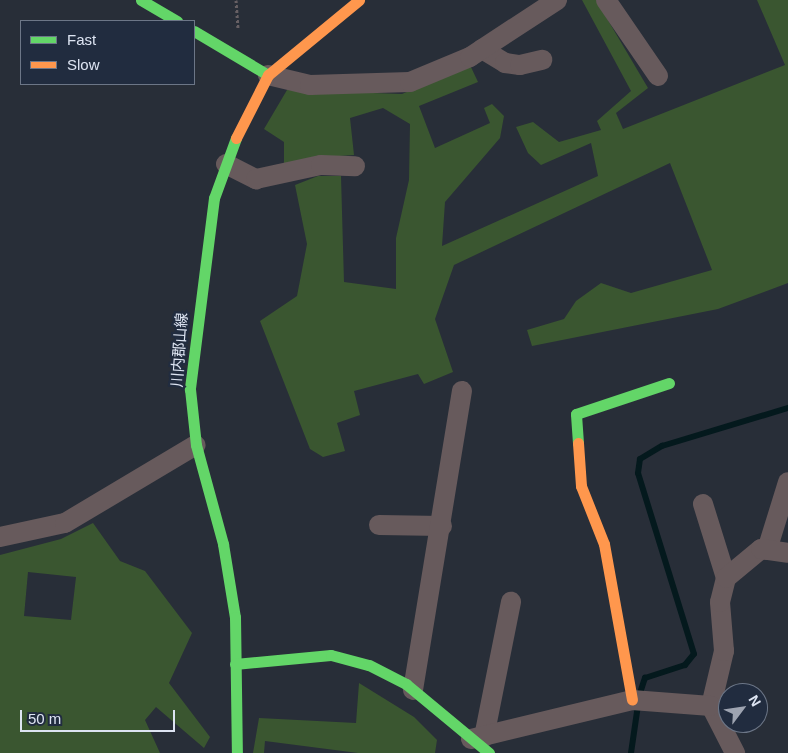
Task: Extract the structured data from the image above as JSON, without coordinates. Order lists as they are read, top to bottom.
{
  "streets": {
    "main road": ["川内郡山線"]
  },
  "legend": ["Fast", "Slow"],
  "scale_bar": "50 m",
  "north": "top right"
}
